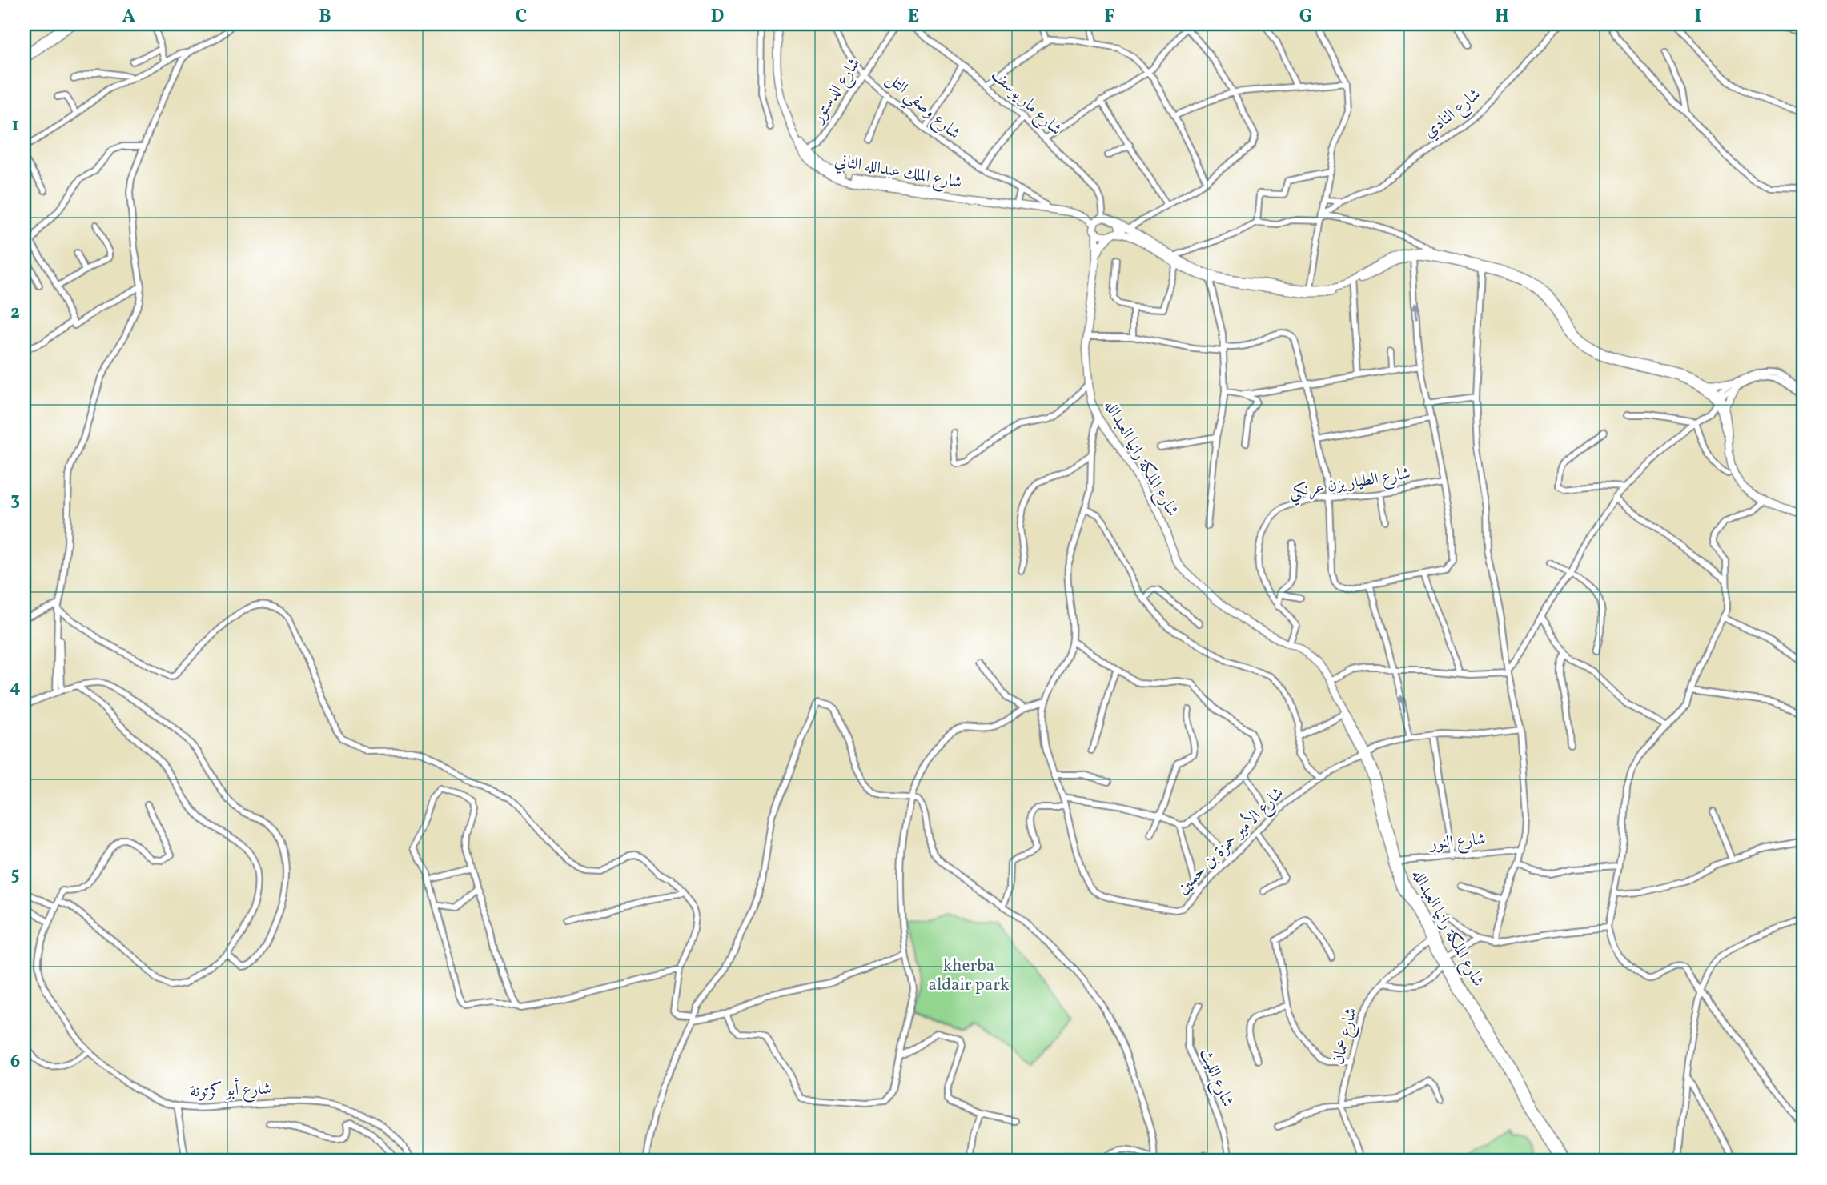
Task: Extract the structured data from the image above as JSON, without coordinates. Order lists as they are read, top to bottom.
{
  "streets": {
    "main road": ["شارع الملك عبدالله الثاني", "شارع الملكة رانيا العبدالله"],
    "street": [
      "شارع الدستور",
      "شارع مار يوسف",
      "شارع وصفي التل",
      "شارع النادي",
      "شارع الطيار يزن عرنكي",
      "شارع الأمير حمزة بن حسين",
      "شارع النور",
      "شارع عمان",
      "شارع الليث",
      "شارع أبو كرتونة"
    ]
  },
  "crossings": [
    ["شارع الدستور", "شارع وصفي التل"],
    ["شارع الدستور", "شارع الملك عبدالله الثاني"],
    ["شارع مار يوسف", "شارع الملك عبدالله الثاني"],
    ["شارع وصفي التل", "شارع الملك عبدالله الثاني"],
    ["شارع الملك عبدالله الثاني", "شارع الملكة رانيا العبدالله"],
    ["شارع الملكة رانيا العبدالله", "شارع الطيار يزن عرنكي"],
    ["شارع الملكة رانيا العبدالله", "شارع الأمير حمزة بن حسين"],
    ["شارع الملكة رانيا العبدالله", "شارع النور"],
    ["شارع الملكة رانيا العبدالله", "شارع عمان"]
  ],
  "parks": ["kherba aldair park"],
  "grid": {
    "columns": [
      "A",
      "B",
      "C",
      "D",
      "E",
      "F",
      "G",
      "H",
      "I"
    ],
    "rows": [
      "1",
      "2",
      "3",
      "4",
      "5",
      "6"
    ]
  }
}
